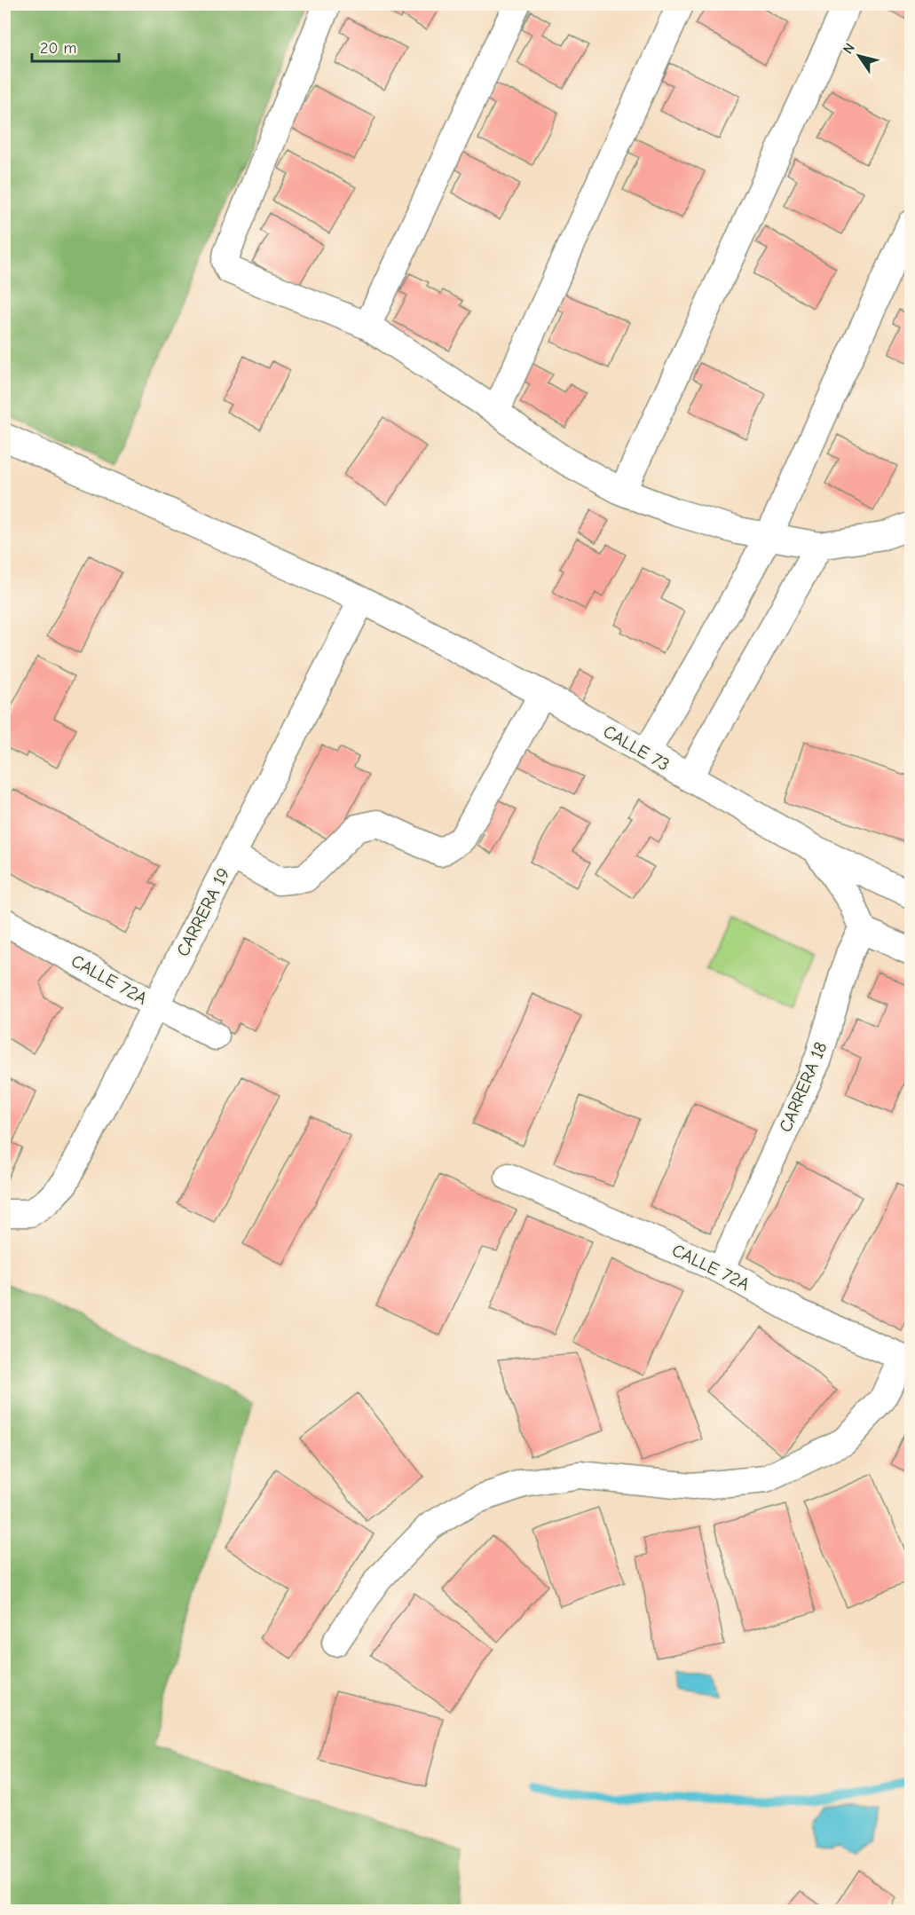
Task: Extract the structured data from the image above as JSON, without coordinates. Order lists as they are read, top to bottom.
{
  "streets": {
    "street": [
      "CALLE 73",
      "CARRERA 19",
      "CALLE 72A",
      "CARRERA 18"
    ]
  },
  "crossings": [
    ["CALLE 73", "CARRERA 19"],
    ["CARRERA 19", "CALLE 72A"],
    ["CALLE 72A", "CARRERA 18"]
  ],
  "scale_bar": "20 m",
  "north": "top left"
}
